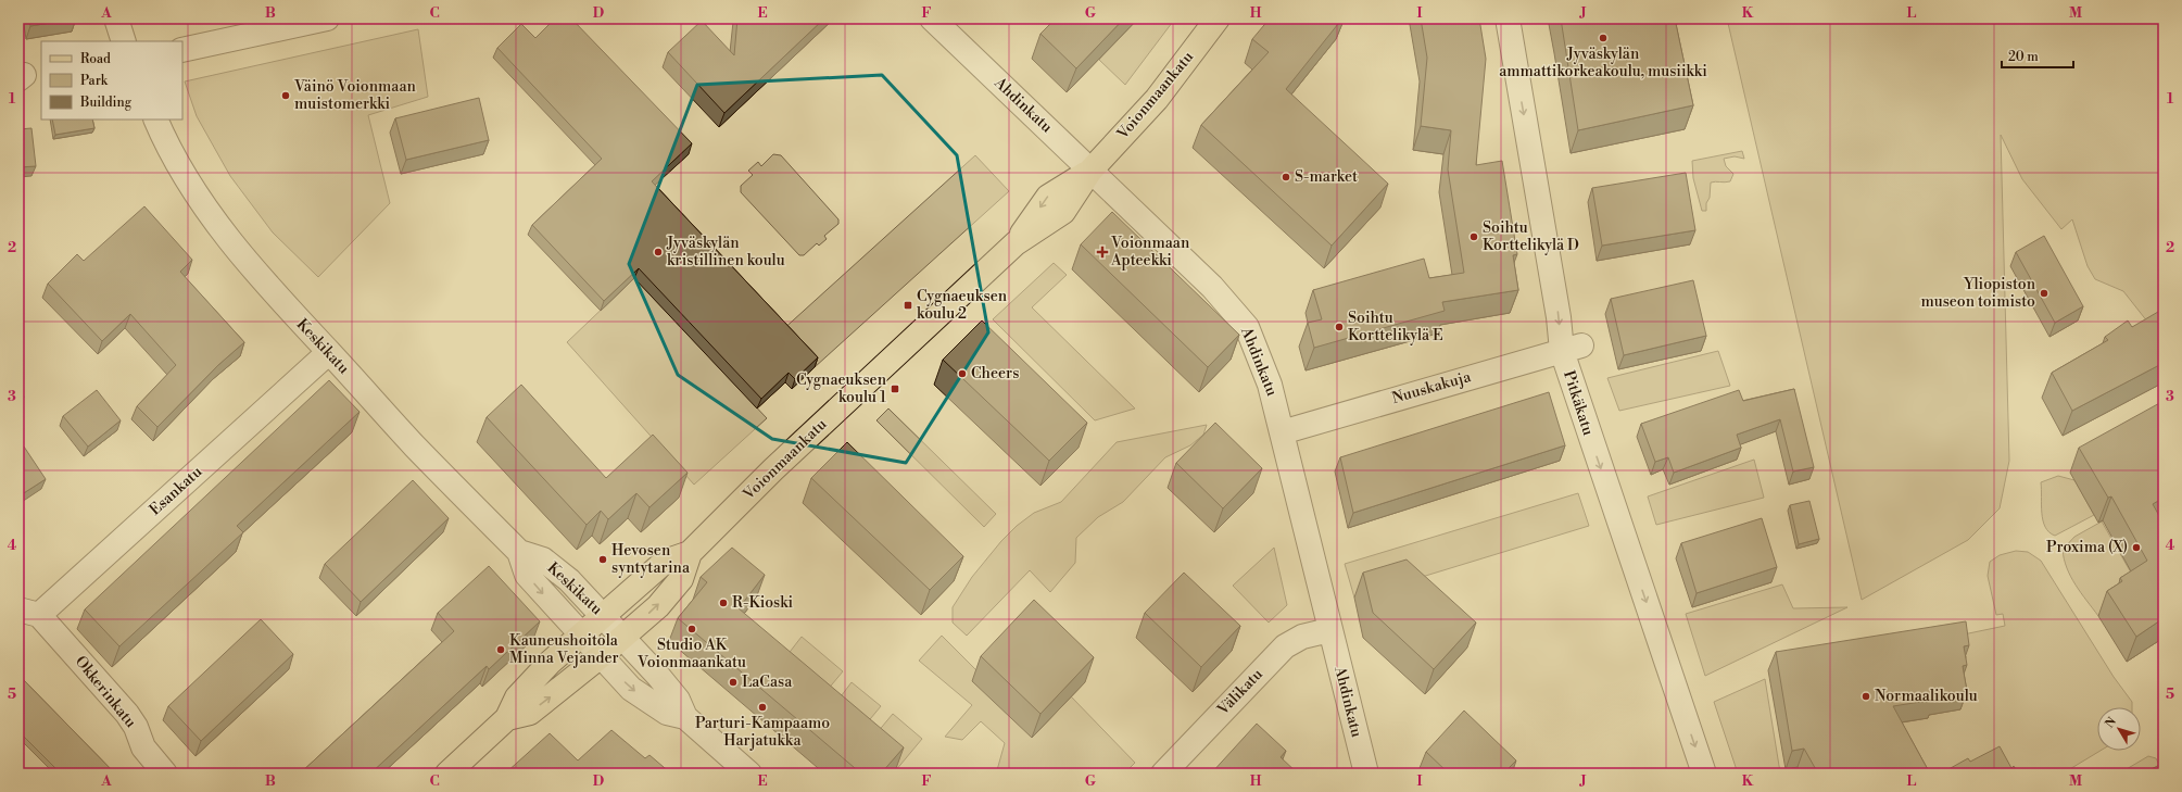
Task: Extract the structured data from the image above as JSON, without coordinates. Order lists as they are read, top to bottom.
{
  "streets": {
    "main road": ["Voionmaankatu"],
    "street": [
      "Ahdinkatu",
      "Keskikatu",
      "Nuuskakuja",
      "Pitkäkatu",
      "Esankatu",
      "Okkerinkatu",
      "Välikatu"
    ]
  },
  "crossings": [
    ["Voionmaankatu", "Ahdinkatu"],
    ["Voionmaankatu", "Keskikatu"],
    ["Ahdinkatu", "Nuuskakuja"],
    ["Ahdinkatu", "Välikatu"],
    ["Keskikatu", "Esankatu"],
    ["Nuuskakuja", "Pitkäkatu"],
    ["Esankatu", "Okkerinkatu"]
  ],
  "one_way": ["Pitkäkatu"],
  "places": {
    "other": [
      "Jyväskylän ammattikorkeakoulu, musiikki",
      "Väinö Voionmaan muistomerkki",
      "S-market",
      "Soihtu Korttelikylä D",
      "Jyväskylän kristillinen koulu",
      "Yliopiston museon toimisto",
      "Soihtu Korttelikylä E",
      "Cheers",
      "Proxima (X)",
      "Hevosen syntytarina",
      "R-Kioski",
      "Studio AK Voionmaankatu",
      "Kauneushoitola Minna Vejander",
      "LaCasa",
      "Normaalikoulu",
      "Parturi-Kampaamo Harjatukka"
    ],
    "health": ["Voionmaan Apteekki"],
    "transit": ["Cygnaeuksen koulu 2", "Cygnaeuksen koulu 1"]
  },
  "legend": ["Road", "Park", "Building"],
  "scale_bar": "20 m",
  "north": "top left",
  "grid": {
    "columns": [
      "A",
      "B",
      "C",
      "D",
      "E",
      "F",
      "G",
      "H",
      "I",
      "J",
      "K",
      "L",
      "M"
    ],
    "rows": [
      "1",
      "2",
      "3",
      "4",
      "5"
    ]
  }
}
